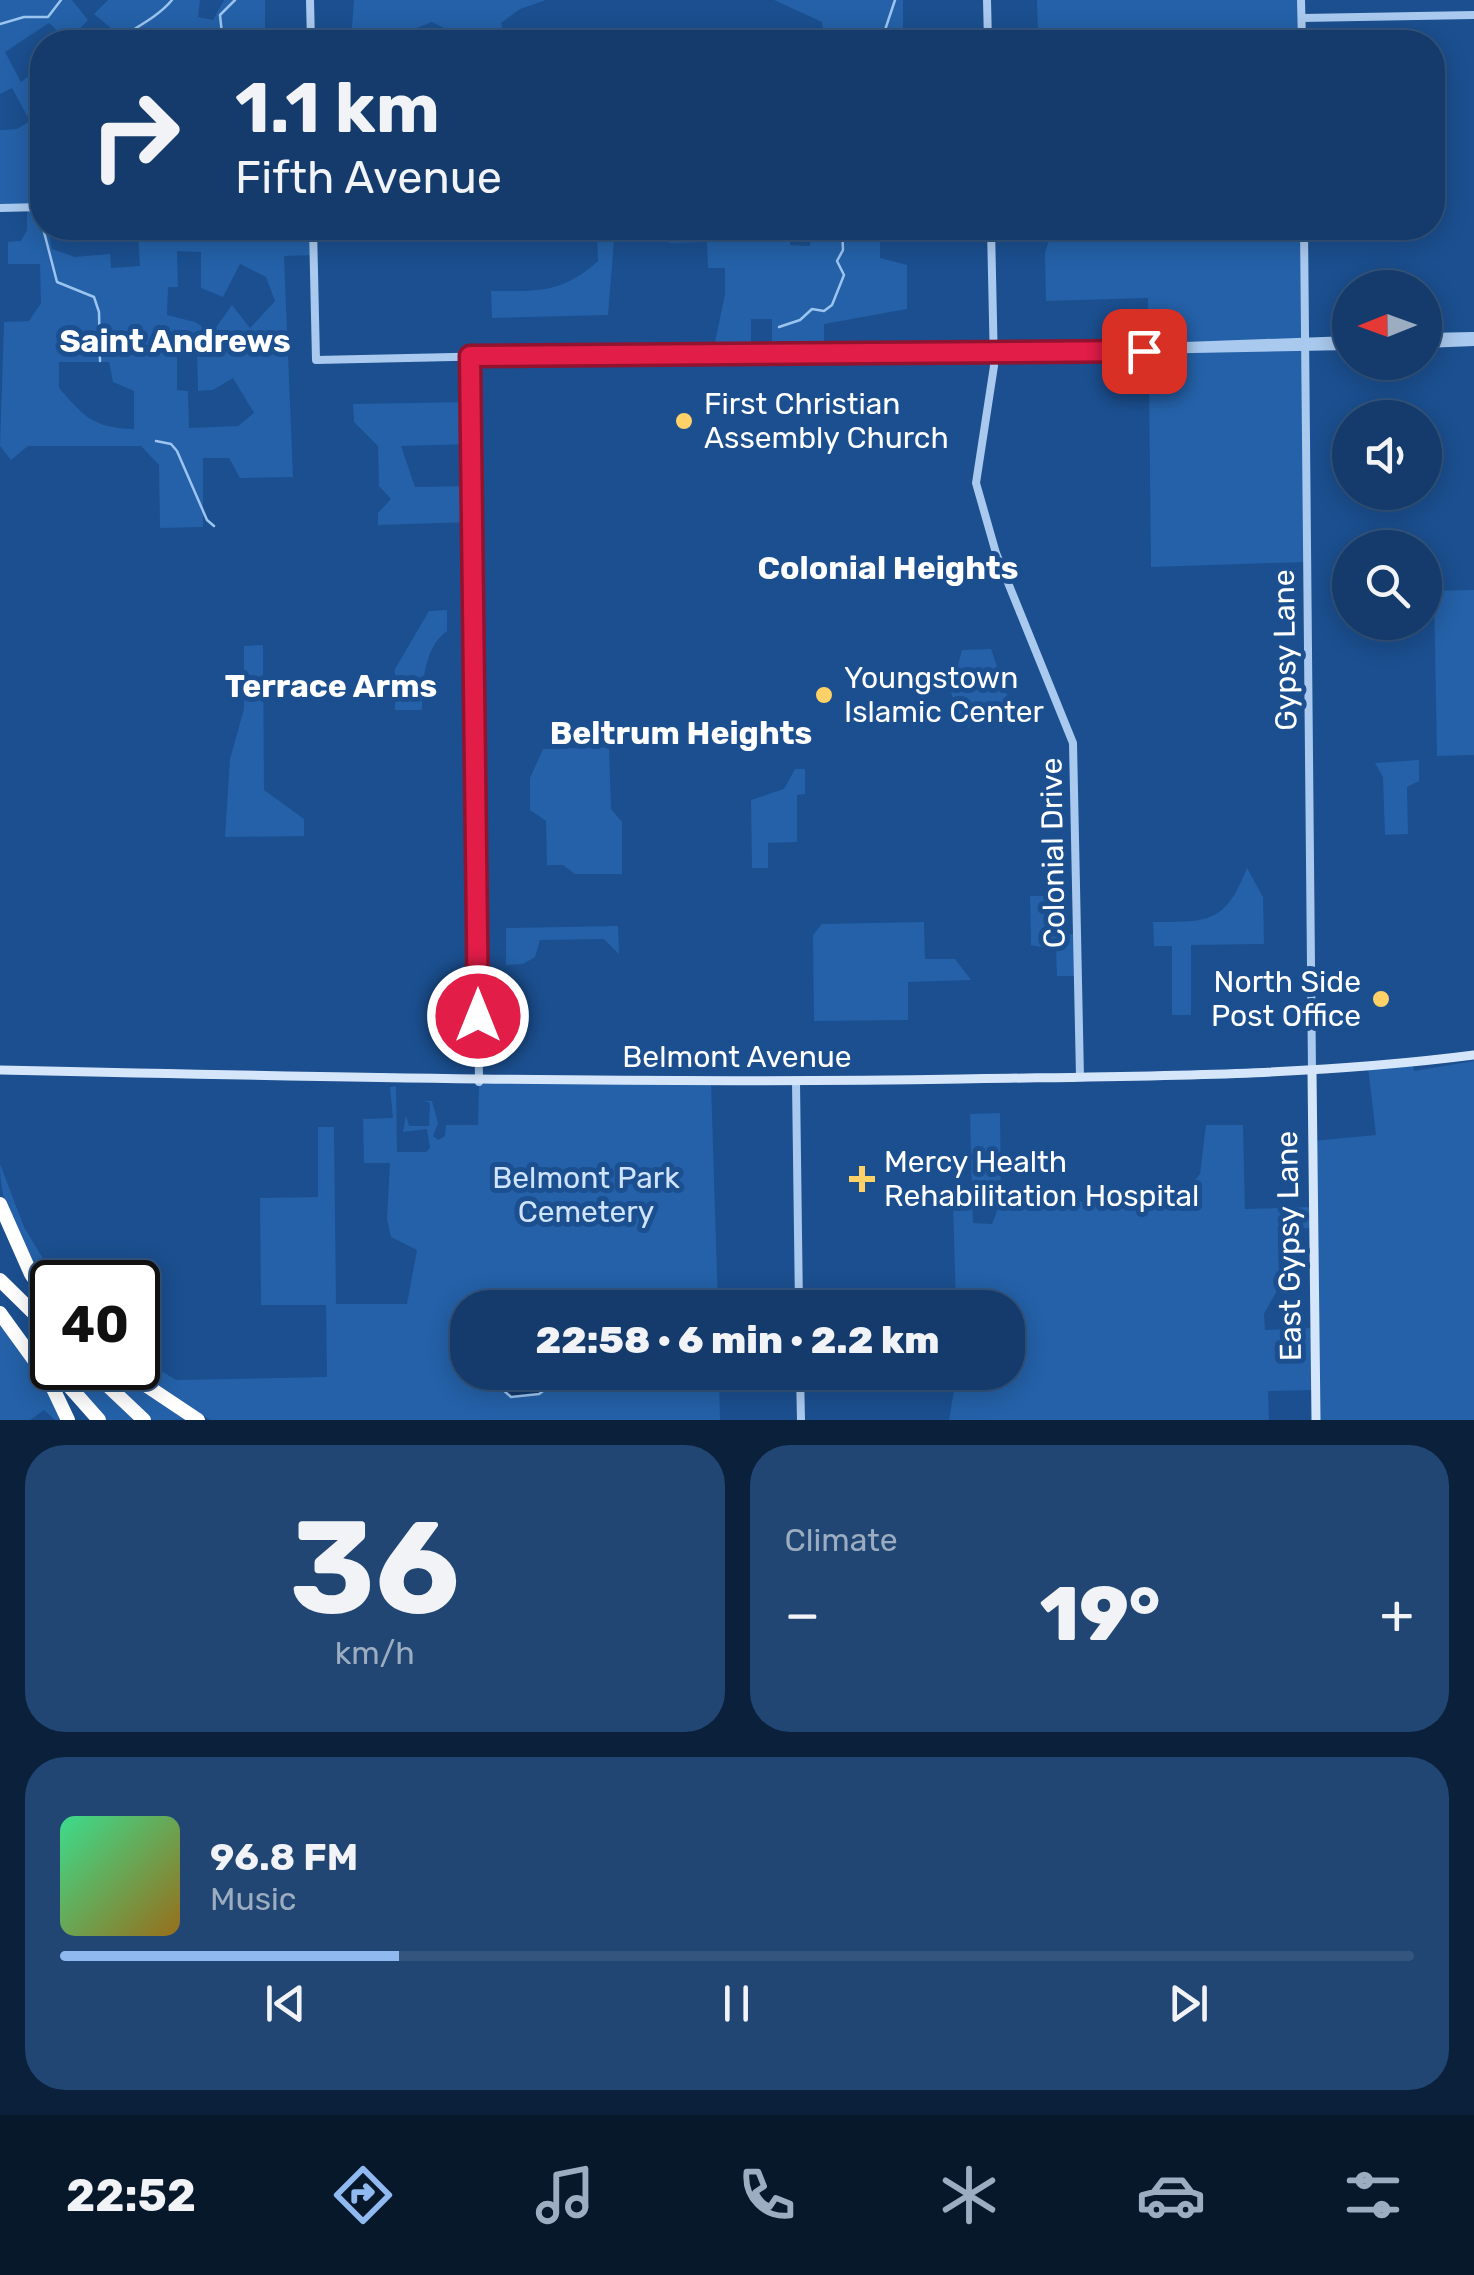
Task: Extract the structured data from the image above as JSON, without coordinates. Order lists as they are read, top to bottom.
{
  "streets": {
    "main road": ["Belmont Avenue", "East Gypsy Lane"],
    "street": ["Gypsy Lane", "Colonial Drive"]
  },
  "crossings": [
    ["Gypsy Lane", "Belmont Avenue"],
    ["Gypsy Lane", "East Gypsy Lane"],
    ["Colonial Drive", "Belmont Avenue"],
    ["Belmont Avenue", "East Gypsy Lane"]
  ],
  "districts": [
    "Saint Andrews",
    "Colonial Heights",
    "Terrace Arms",
    "Beltrum Heights"
  ],
  "parks": ["Belmont Park Cemetery"],
  "places": {
    "other": ["First Christian Assembly Church", "Youngstown Islamic Center", "North Side Post Office"],
    "health": ["Mercy Health Rehabilitation Hospital"]
  },
  "north": "left",
  "page": {
    "turn": ["1.1 km", "Fifth Avenue"],
    "limit": "40",
    "trip": "22:58 · 6 min · 2.2 km",
    "tile": [
      ["36", "km/h"],
      "Climate"
    ],
    "heat": ["−", "19°", "+"],
    "song": ["96.8 FM", "Music"],
    "tabs": "22:52"
  }
}
